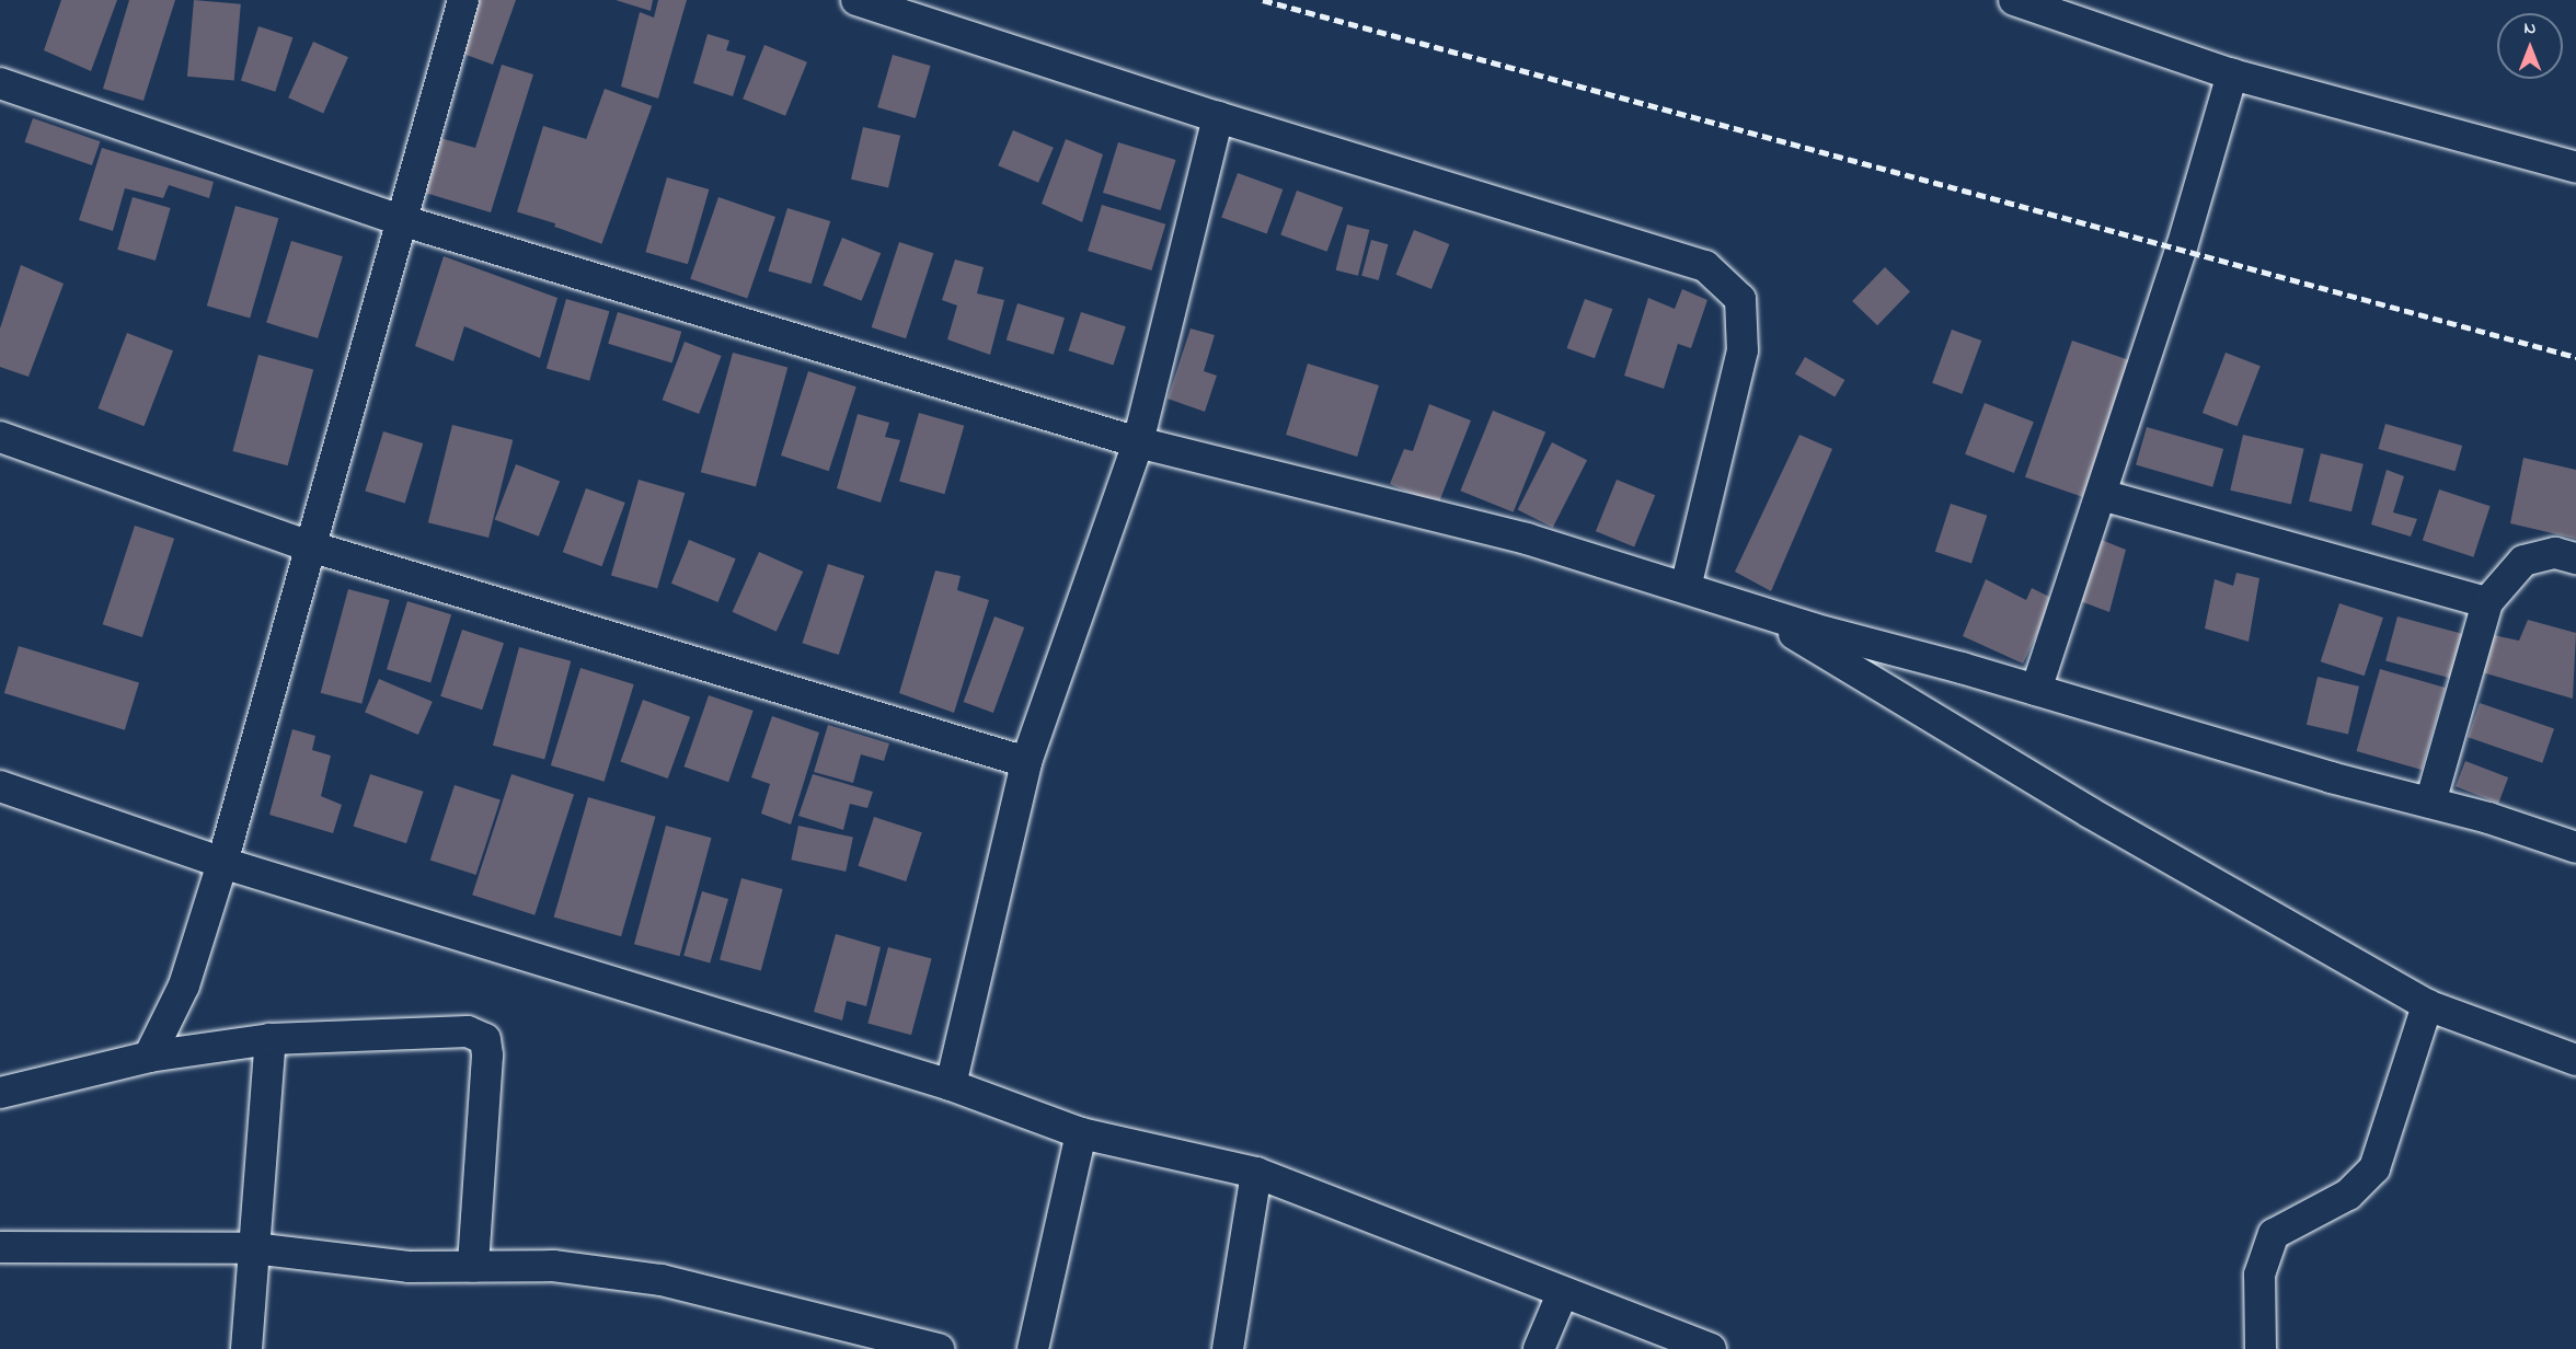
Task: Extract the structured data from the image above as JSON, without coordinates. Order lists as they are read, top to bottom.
{
  "north": "top"
}
